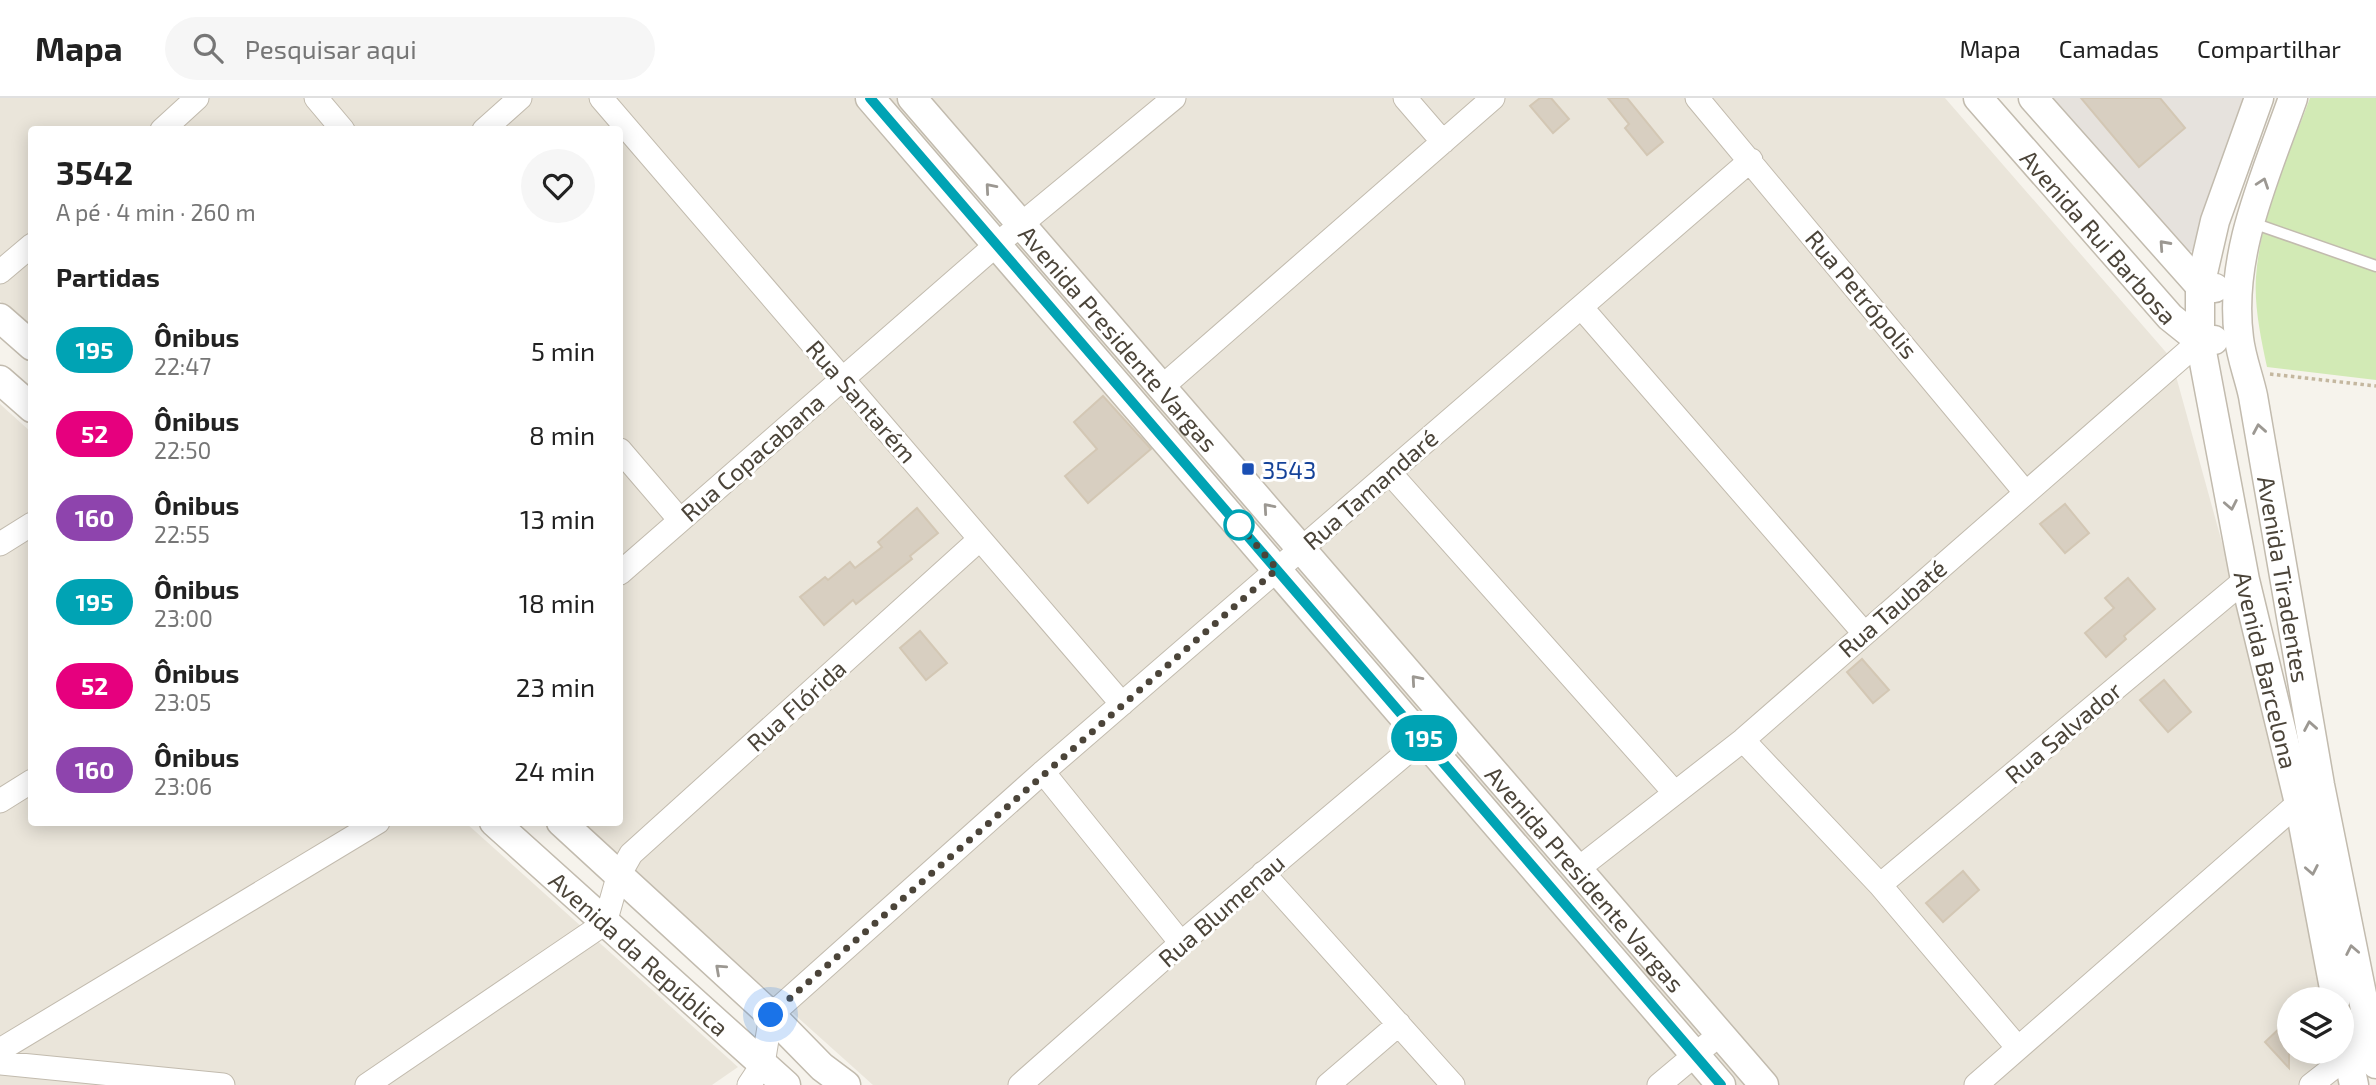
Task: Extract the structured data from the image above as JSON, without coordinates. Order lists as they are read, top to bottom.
{
  "streets": {
    "street": [
      "Avenida Rui Barbosa",
      "Rua Petrópolis",
      "Avenida Presidente Vargas",
      "Rua Santarém",
      "Rua Copacabana",
      "Rua Tamandaré",
      "Avenida Tiradentes",
      "Rua Taubaté",
      "Avenida Barcelona",
      "Rua Flórida",
      "Rua Salvador",
      "Rua Blumenau",
      "Avenida da República"
    ]
  },
  "crossings": [
    ["Avenida Rui Barbosa", "Avenida Tiradentes"],
    ["Avenida Rui Barbosa", "Rua Taubaté"],
    ["Avenida Rui Barbosa", "Avenida Barcelona"],
    ["Rua Petrópolis", "Rua Tamandaré"],
    ["Rua Petrópolis", "Rua Taubaté"],
    ["Avenida Presidente Vargas", "Rua Copacabana"],
    ["Avenida Presidente Vargas", "Rua Tamandaré"],
    ["Avenida Presidente Vargas", "Rua Taubaté"],
    ["Avenida Presidente Vargas", "Rua Blumenau"],
    ["Rua Santarém", "Rua Copacabana"],
    ["Rua Santarém", "Rua Tamandaré"],
    ["Rua Santarém", "Rua Flórida"],
    ["Rua Tamandaré", "Avenida da República"],
    ["Avenida Tiradentes", "Avenida Barcelona"],
    ["Rua Taubaté", "Avenida Barcelona"],
    ["Avenida Barcelona", "Rua Salvador"],
    ["Rua Flórida", "Avenida da República"]
  ],
  "one_way": ["Avenida Tiradentes", "Avenida Barcelona"],
  "places": {
    "transit": ["3543"]
  },
  "lines": ["bus line 195"],
  "page": {
    "header": "Mapa",
    "search": "Pesquisar aqui",
    "nav": ["Mapa", "Camadas", "Compartilhar"],
    "on_map": "195",
    "heading": [
      ["3542", "A pé · 4 min · 260 m"],
      "Partidas"
    ],
    "list": [
      {
        "mark": "195",
        "name": "Ônibus",
        "note": "22:47",
        "value": "5 min"
      },
      {
        "mark": "52",
        "name": "Ônibus",
        "note": "22:50",
        "value": "8 min"
      },
      {
        "mark": "160",
        "name": "Ônibus",
        "note": "22:55",
        "value": "13 min"
      },
      {
        "mark": "195",
        "name": "Ônibus",
        "note": "23:00",
        "value": "18 min"
      },
      {
        "mark": "52",
        "name": "Ônibus",
        "note": "23:05",
        "value": "23 min"
      },
      {
        "mark": "160",
        "name": "Ônibus",
        "note": "23:06",
        "value": "24 min"
      }
    ]
  }
}
